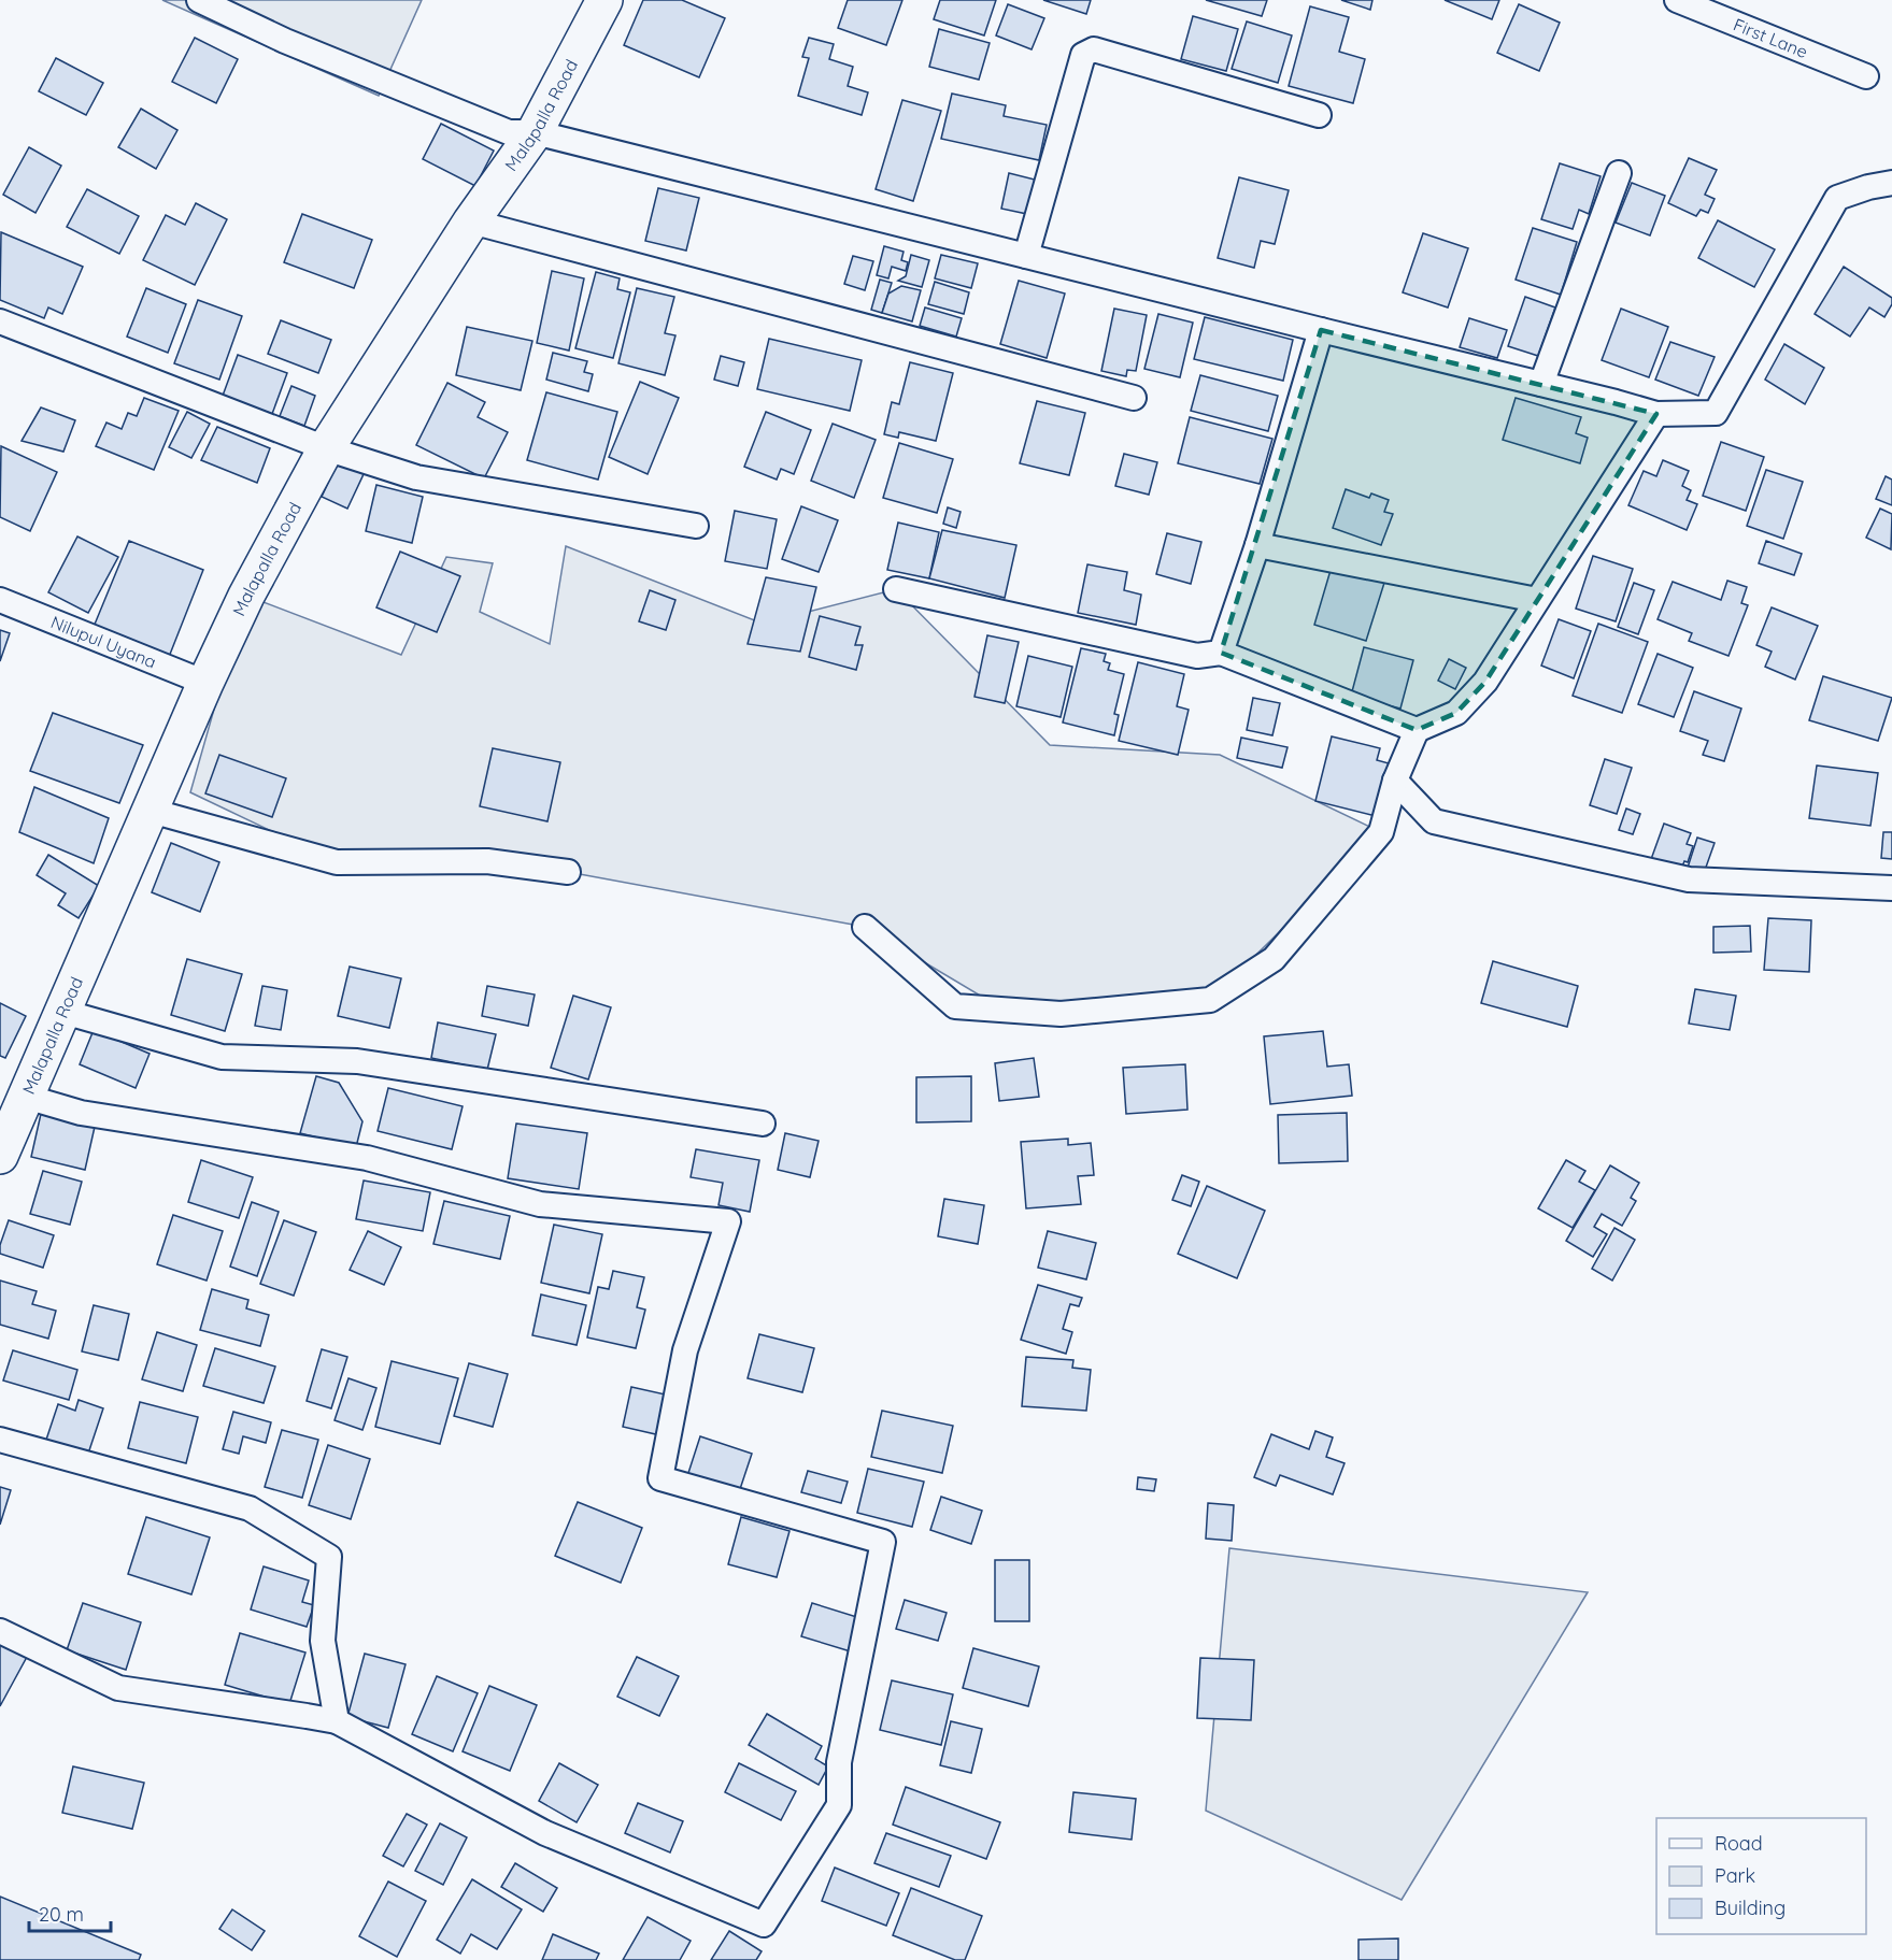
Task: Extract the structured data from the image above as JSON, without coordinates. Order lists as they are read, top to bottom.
{
  "streets": {
    "street": ["First Lane", "Malapalla Road", "Nilupul Uyana"]
  },
  "crossings": [
    ["Malapalla Road", "Nilupul Uyana"]
  ],
  "legend": ["Road", "Park", "Building"],
  "scale_bar": "20 m"
}
